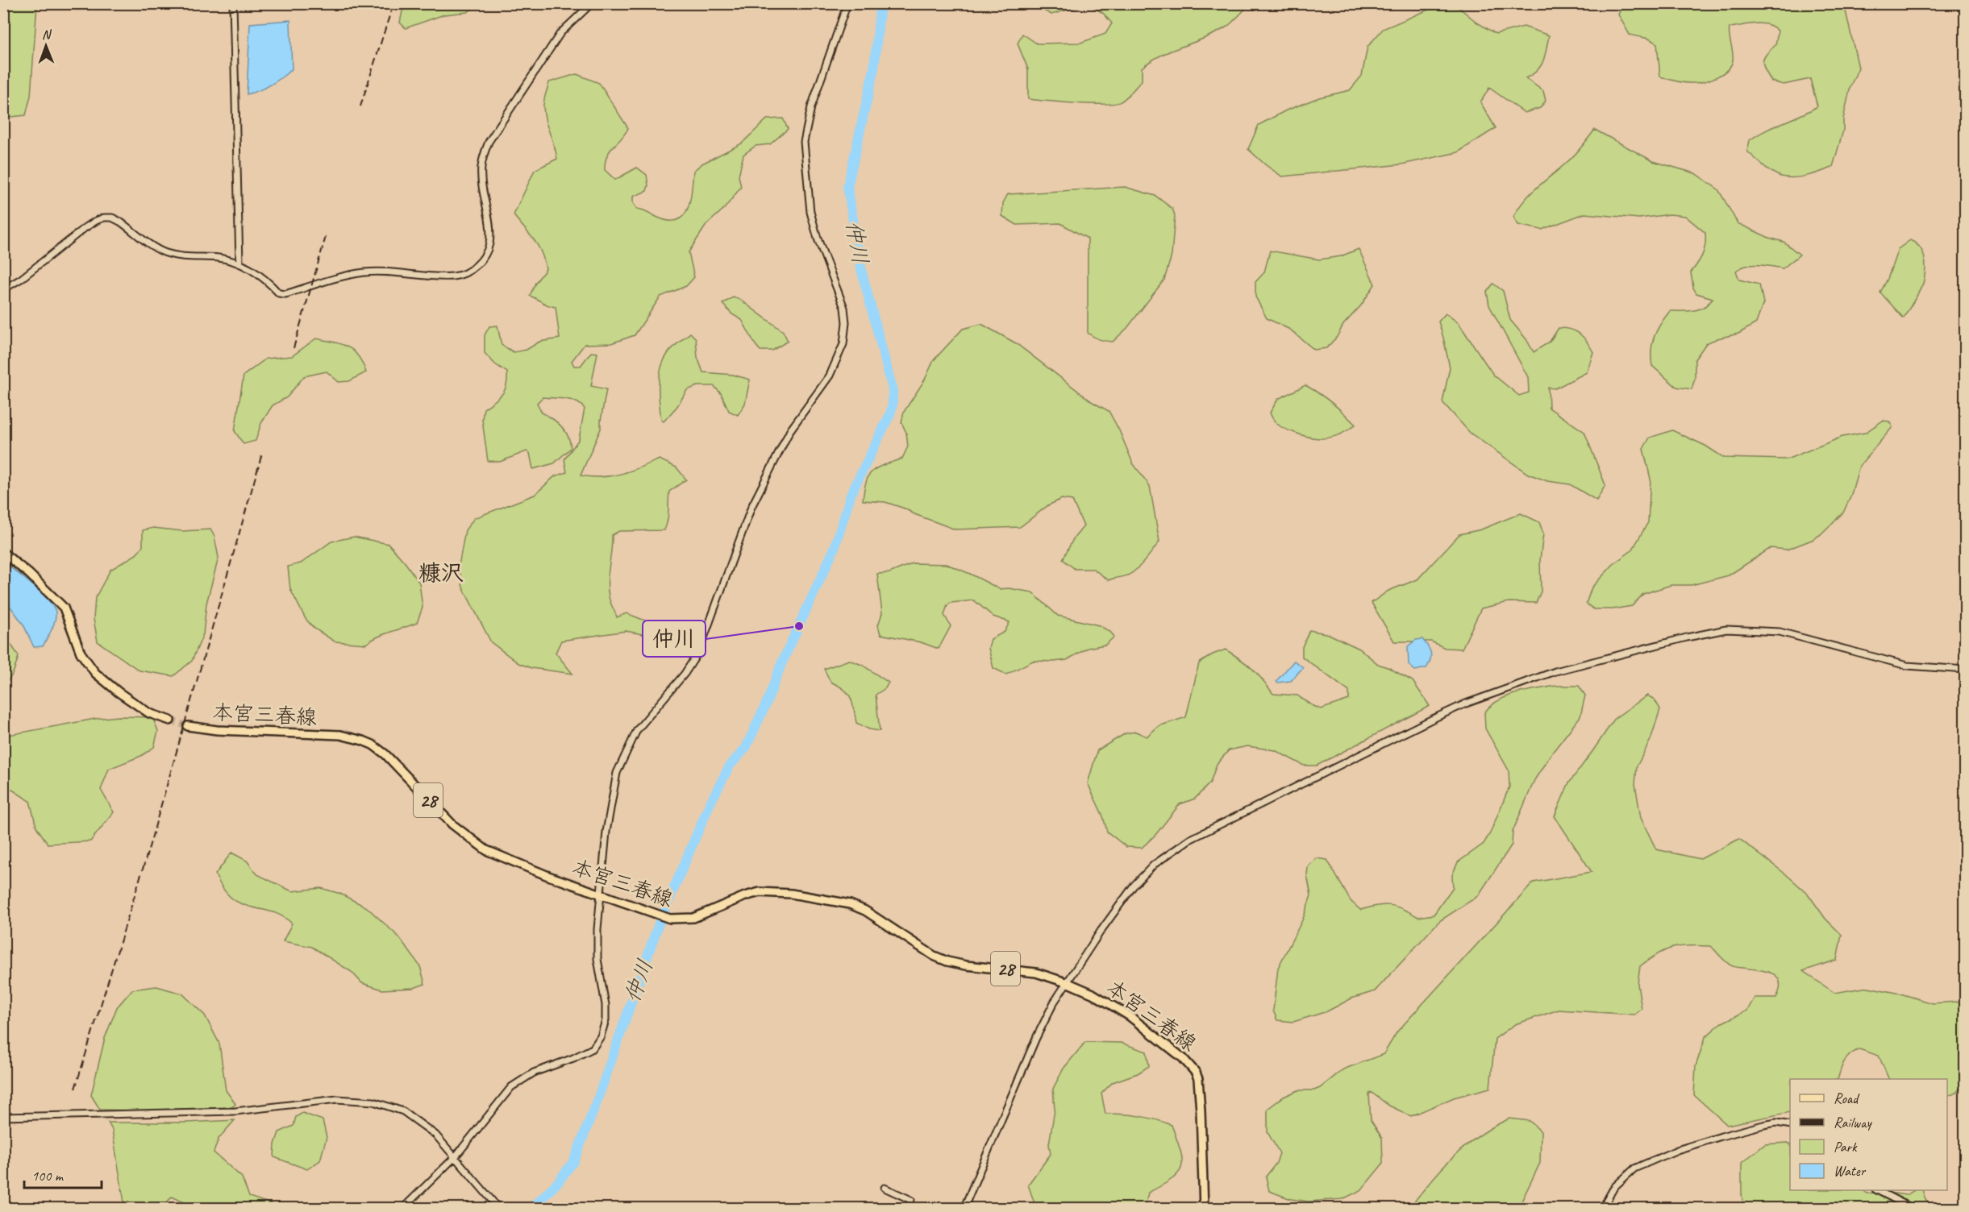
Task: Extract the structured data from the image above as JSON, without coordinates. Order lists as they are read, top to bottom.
{
  "streets": {
    "main road": ["本宮三春線", "28"]
  },
  "districts": ["糠沢"],
  "water": ["仲川"],
  "places": ["仲川"],
  "legend": [
    "Road",
    "Railway",
    "Park",
    "Water"
  ],
  "scale_bar": "100 m",
  "north": "top"
}
